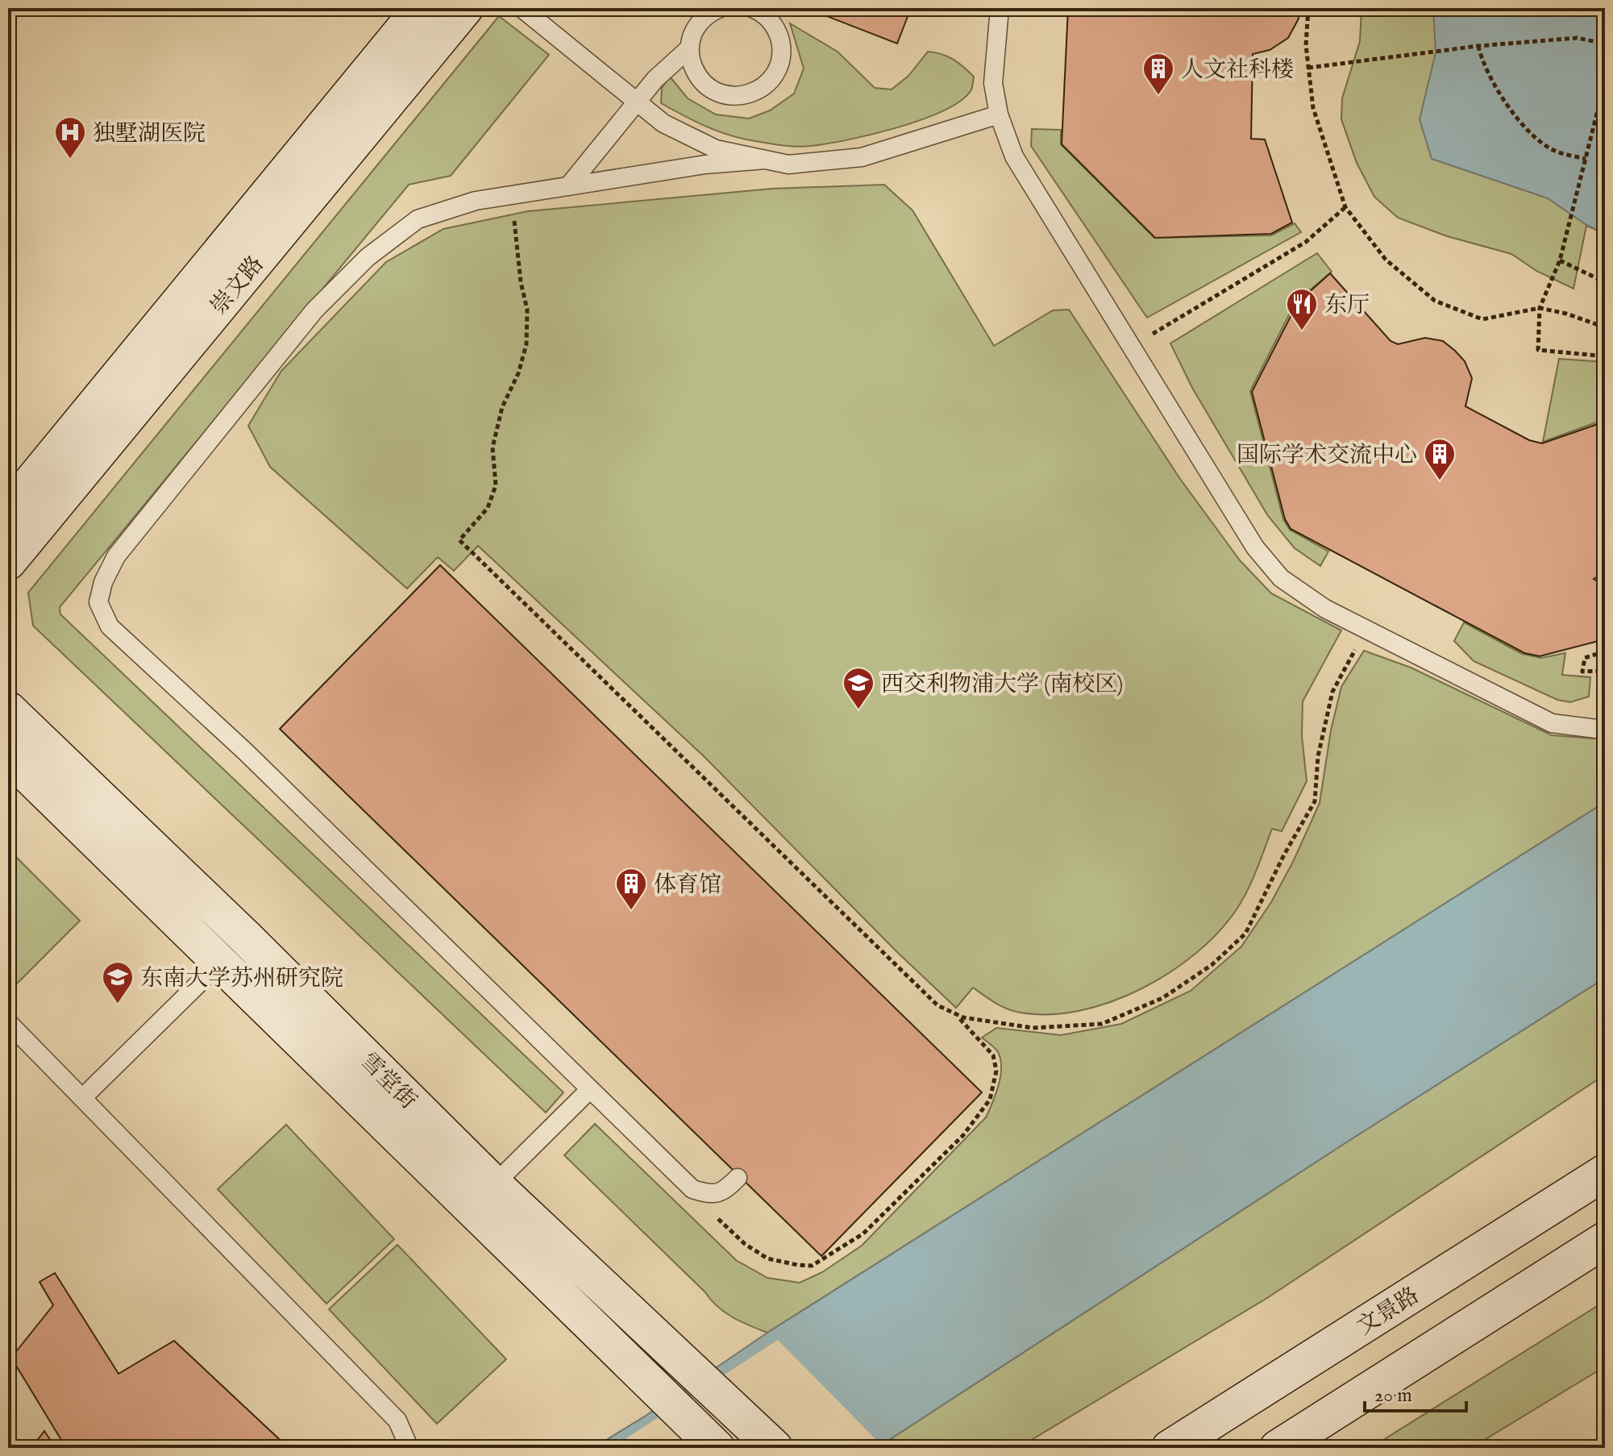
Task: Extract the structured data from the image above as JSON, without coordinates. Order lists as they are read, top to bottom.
{
  "streets": {
    "main road": ["崇文路", "雪堂街", "文景路"]
  },
  "places": {
    "building": ["人文社科楼", "国际学术交流中心", "体育馆"],
    "hospital": ["独墅湖医院"],
    "restaurant": ["东厅"],
    "school or university": ["西交利物浦大学 (南校区)", "东南大学苏州研究院"]
  },
  "scale_bar": "20 m"
}
